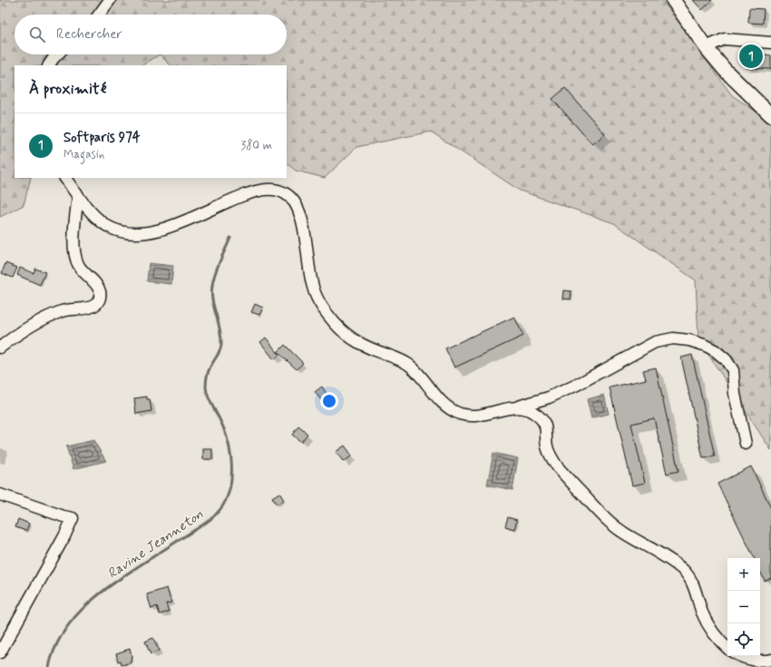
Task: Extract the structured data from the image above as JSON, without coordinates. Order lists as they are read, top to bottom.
{
  "water": ["Ravine Jeanneton"],
  "page": {
    "search": "Rechercher",
    "pins": "1",
    "heading": "À proximité",
    "list": [
      {
        "mark": "1",
        "name": "Softparis 974",
        "note": "Magasin",
        "value": "380 m"
      }
    ],
    "map_buttons": ["+", "−"]
  }
}
